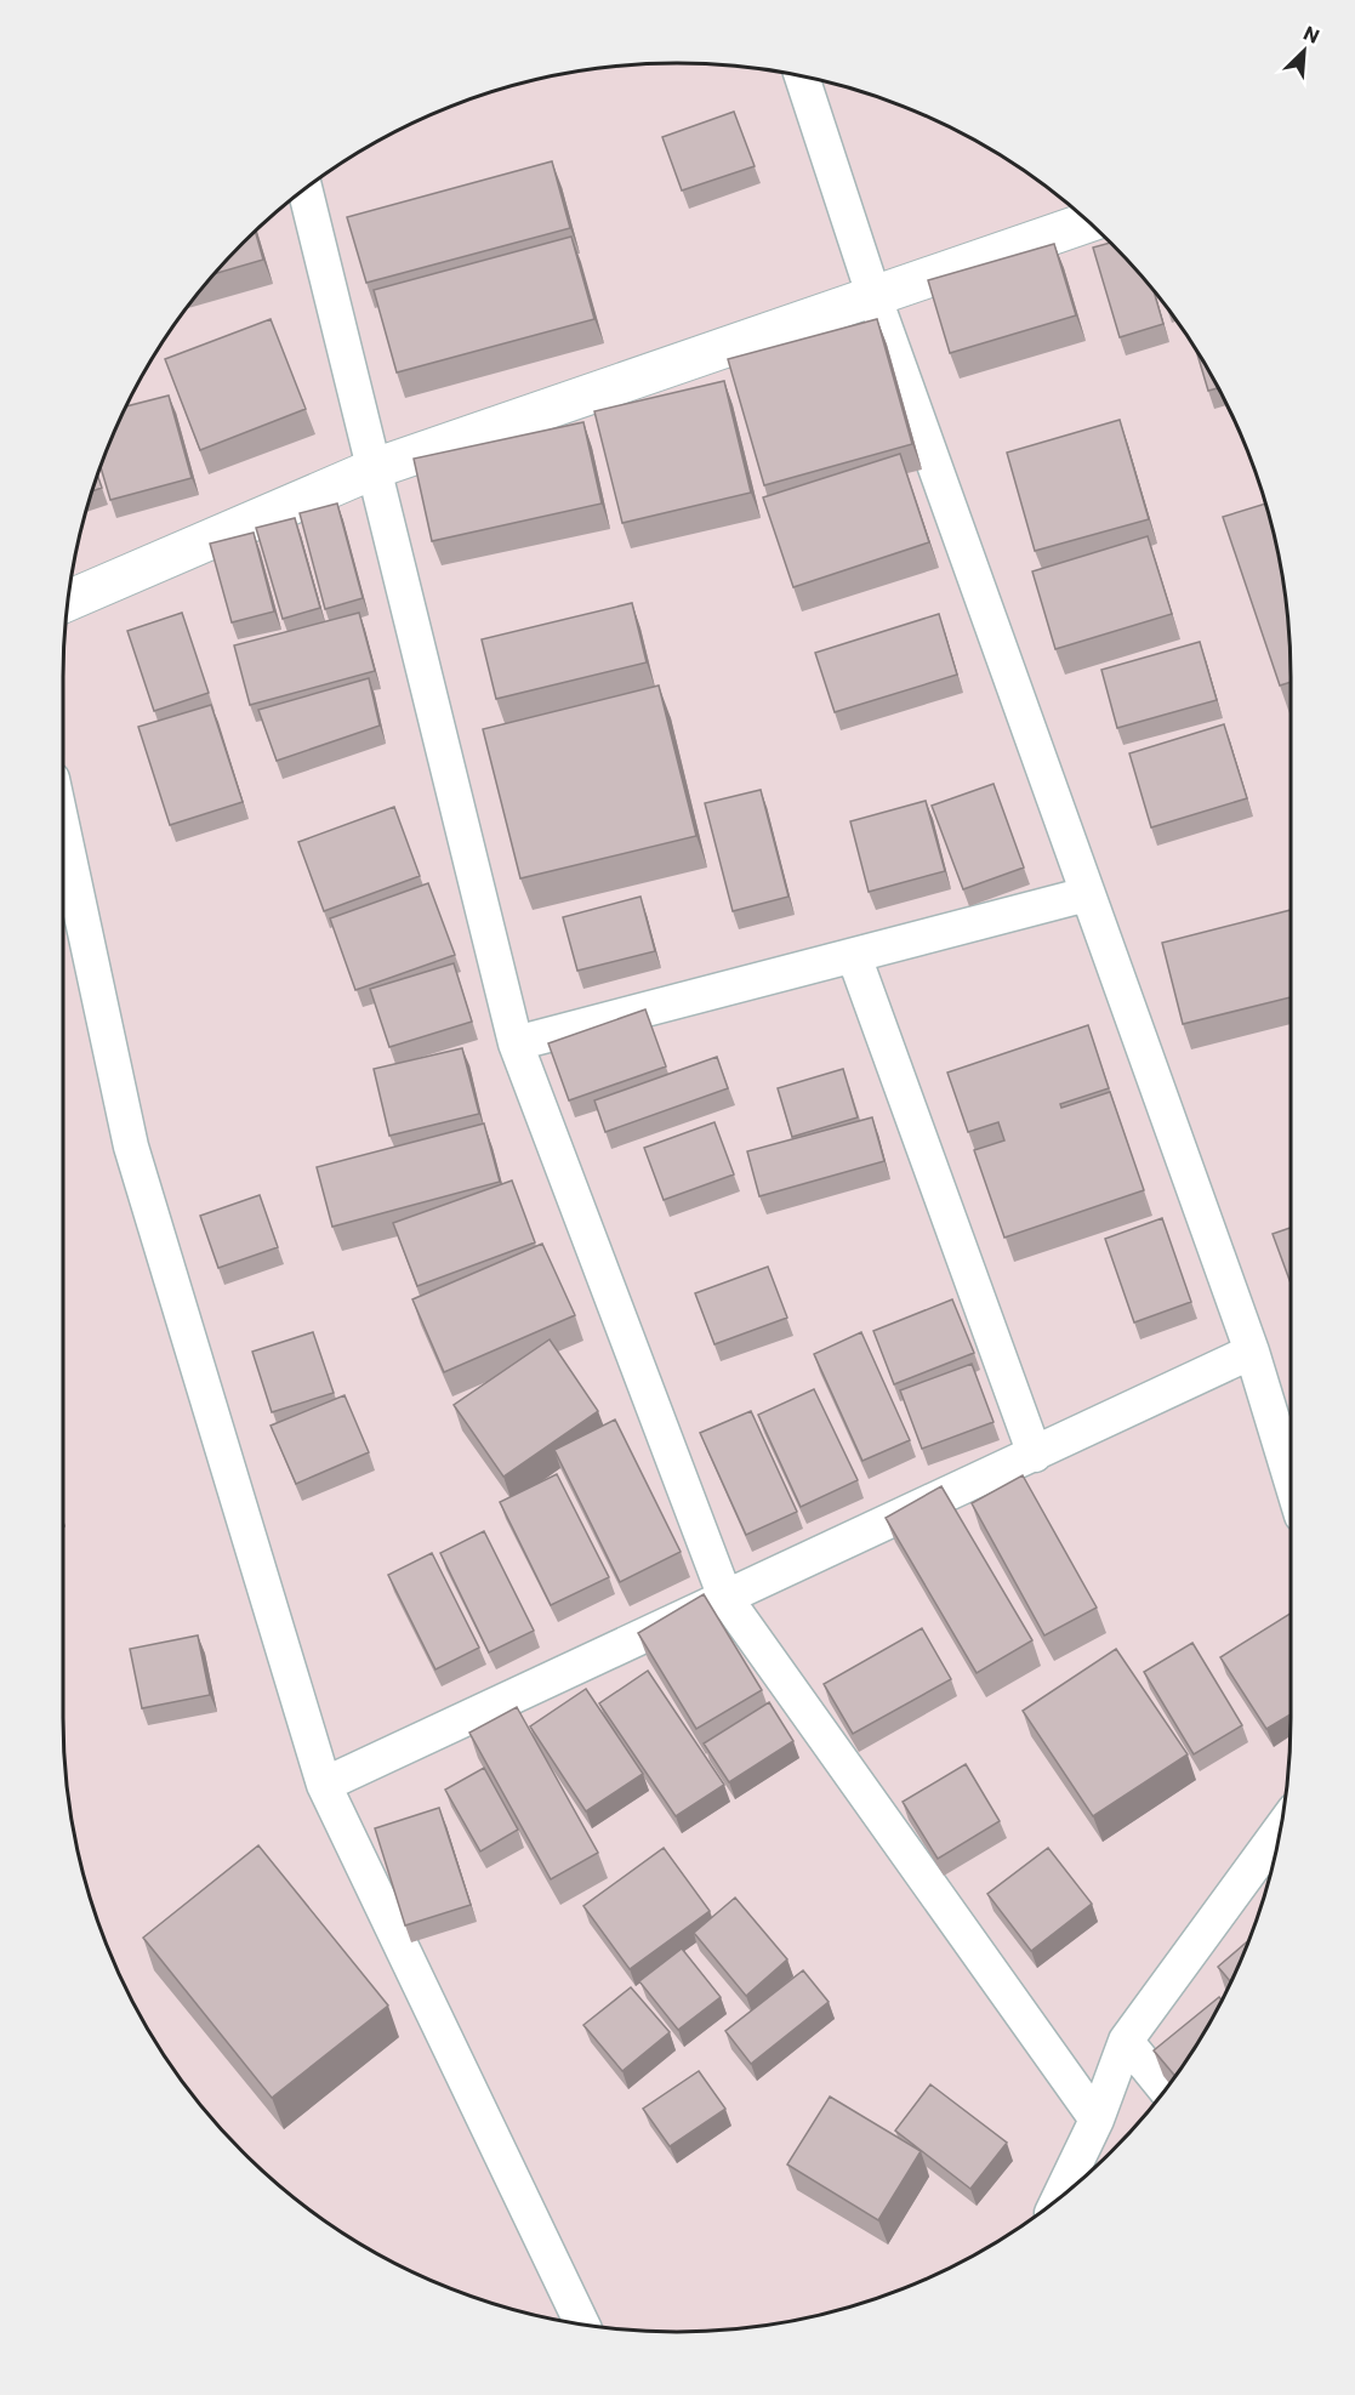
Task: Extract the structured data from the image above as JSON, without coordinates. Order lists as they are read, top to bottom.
{
  "north": "top right"
}
